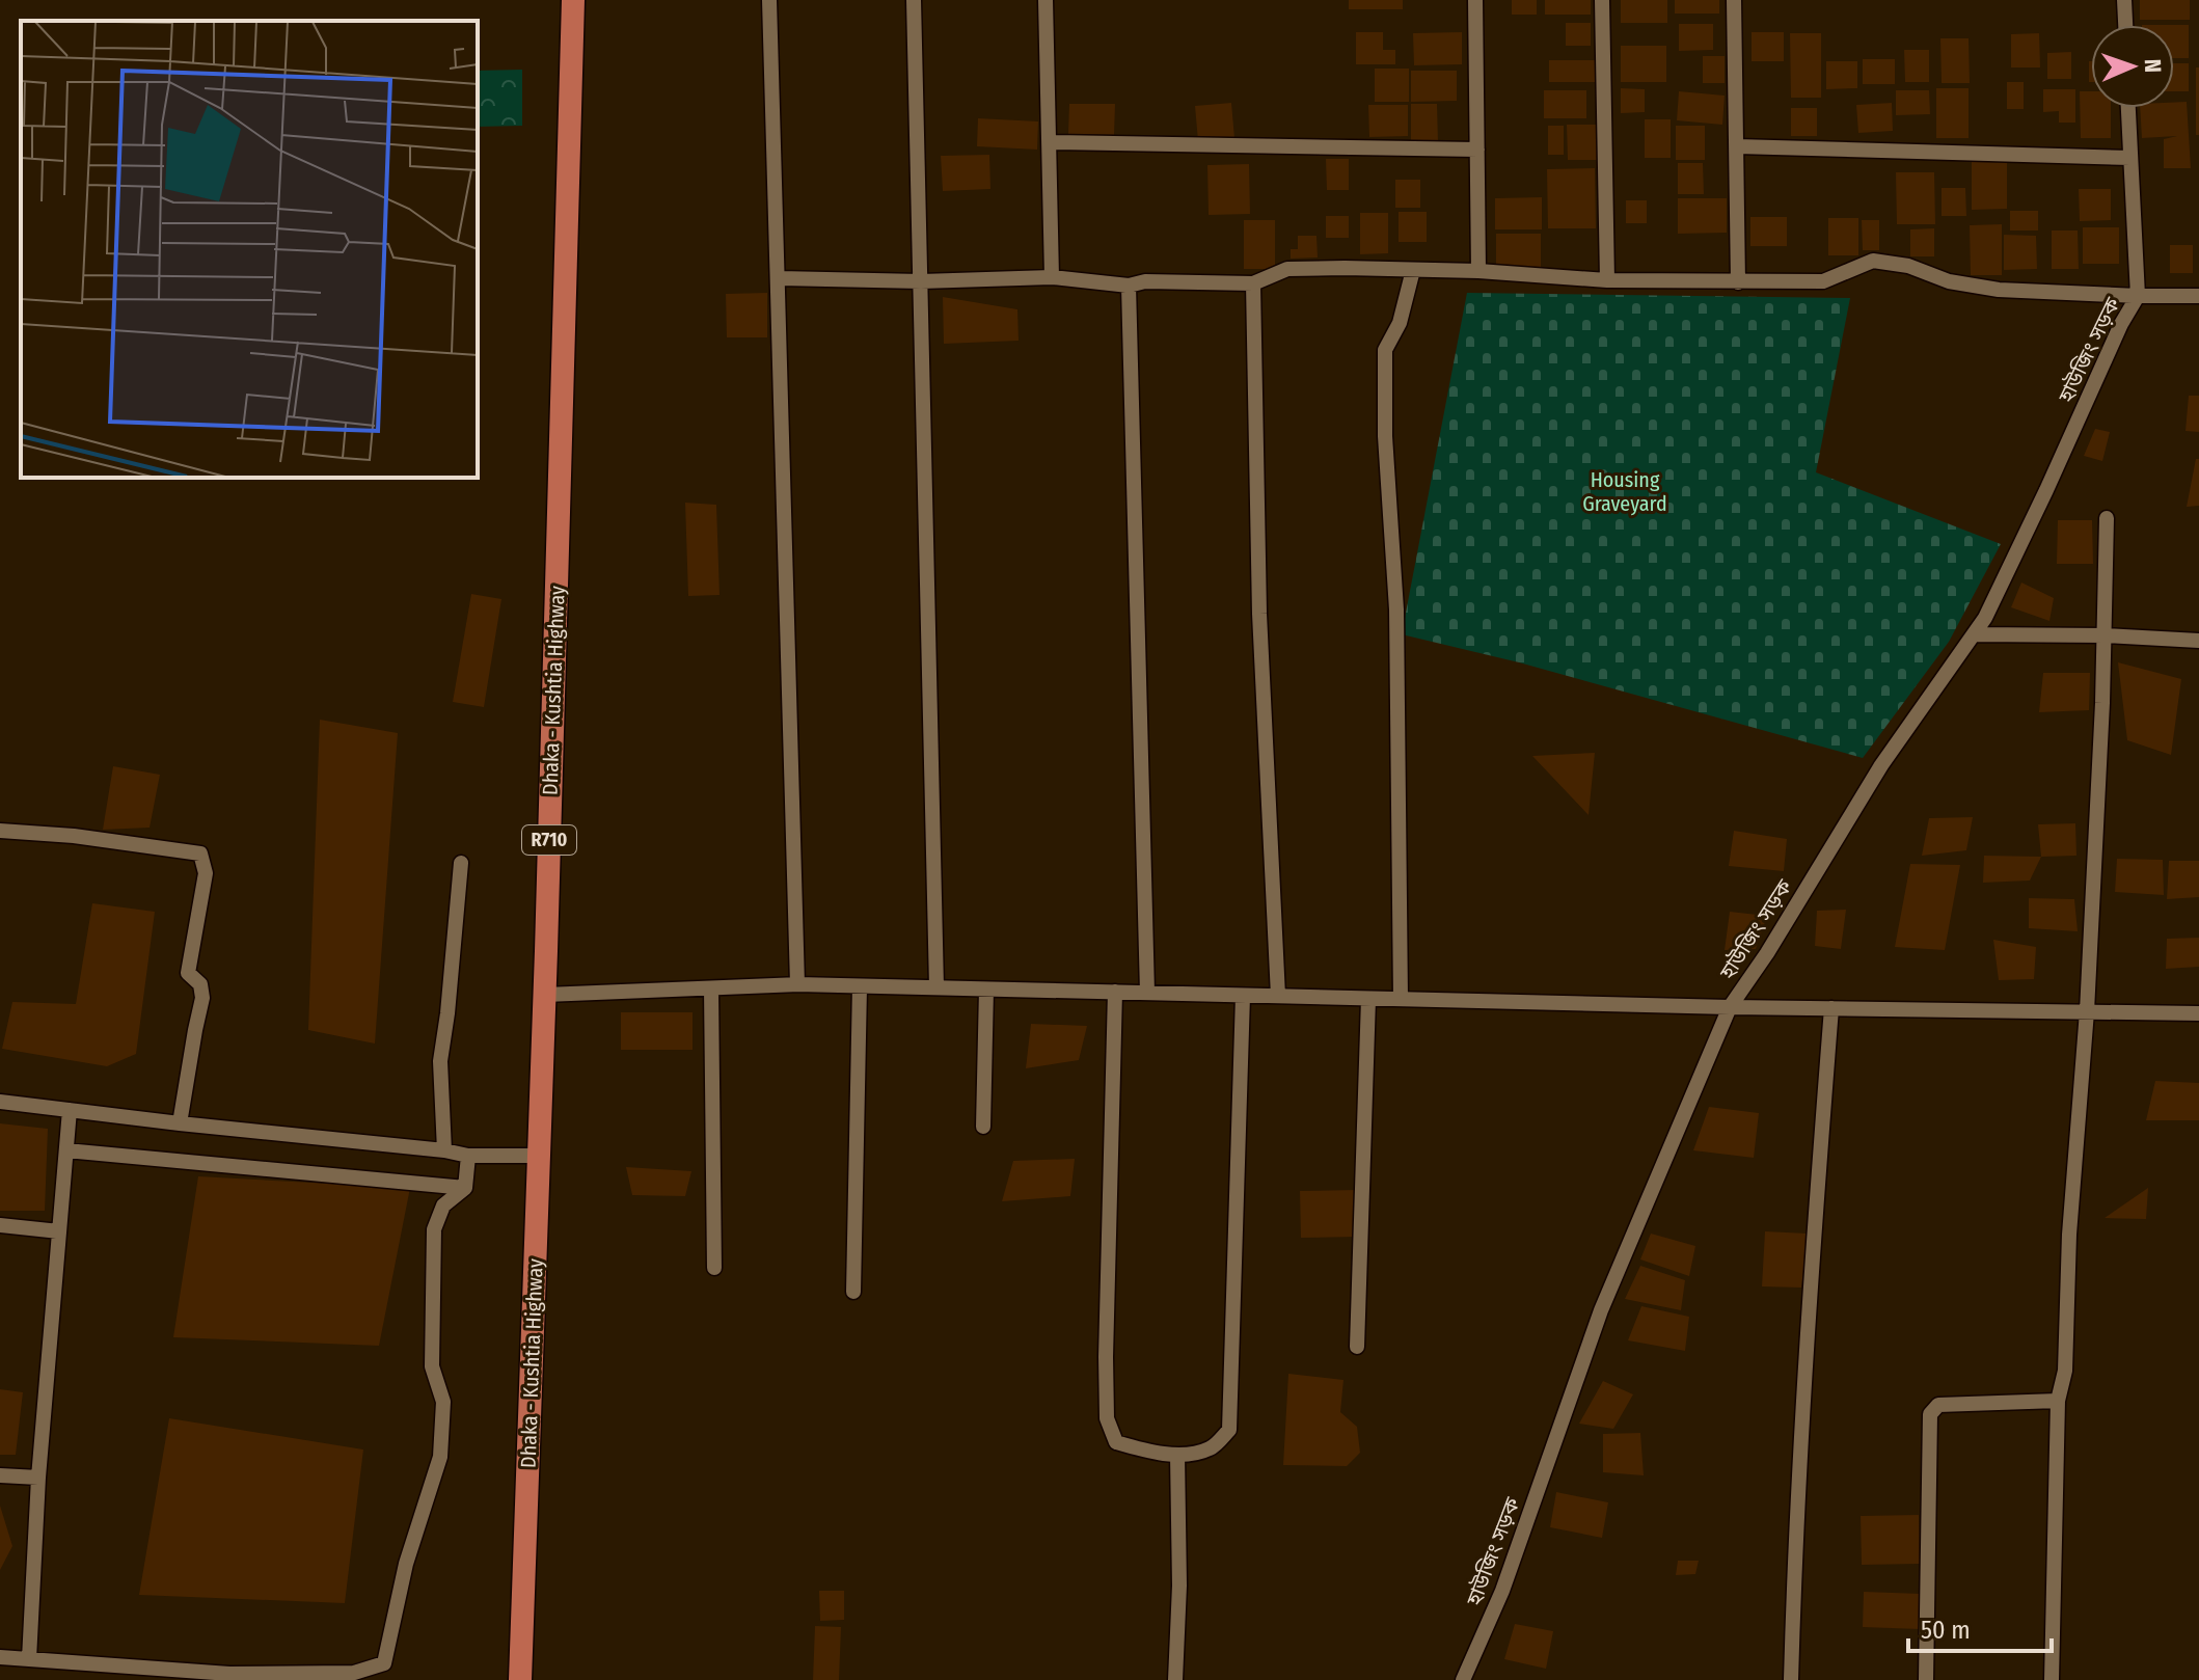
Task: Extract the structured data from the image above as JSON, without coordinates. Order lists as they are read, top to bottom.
{
  "streets": {
    "main road": ["Dhaka - Kushtia Highway", "R710"],
    "street": ["হাউজিং সড়ক"]
  },
  "parks": ["Housing Graveyard"],
  "scale_bar": "50 m",
  "north": "right"
}
